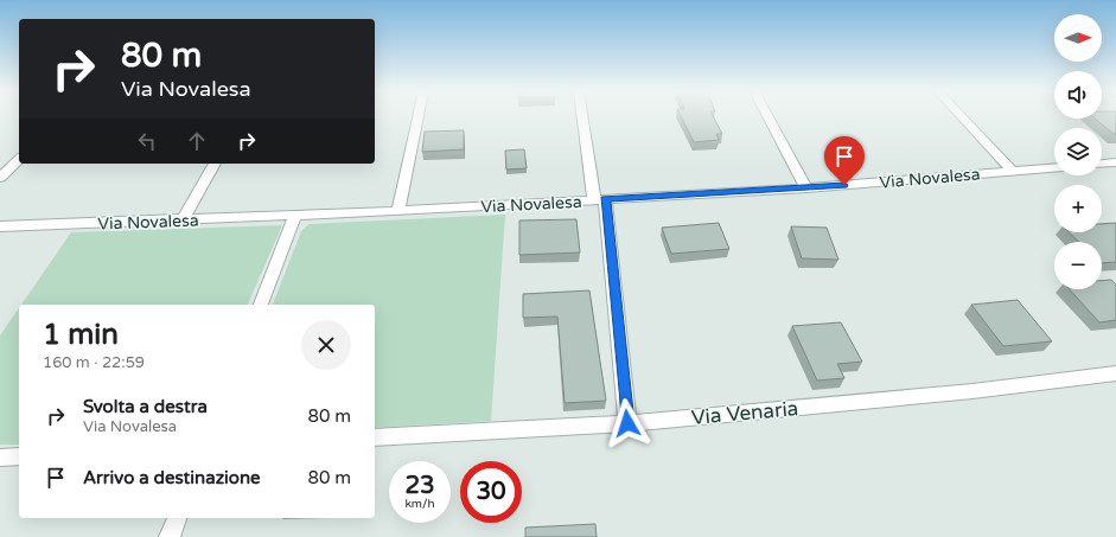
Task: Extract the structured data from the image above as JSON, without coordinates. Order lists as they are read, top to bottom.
{
  "streets": {
    "street": ["Via Novalesa", "Via Venaria"]
  },
  "north": "right",
  "page": {
    "map_buttons": ["+", "−"],
    "turn": ["80 m", "Via Novalesa"],
    "heading": ["1 min", "160 m · 22:59"],
    "list": [
      {
        "name": "Svolta a destra",
        "note": "Via Novalesa",
        "value": "80 m"
      },
      {
        "name": "Arrivo a destinazione",
        "value": "80 m"
      }
    ],
    "speed": "23 km/h",
    "limit": "30"
  }
}
